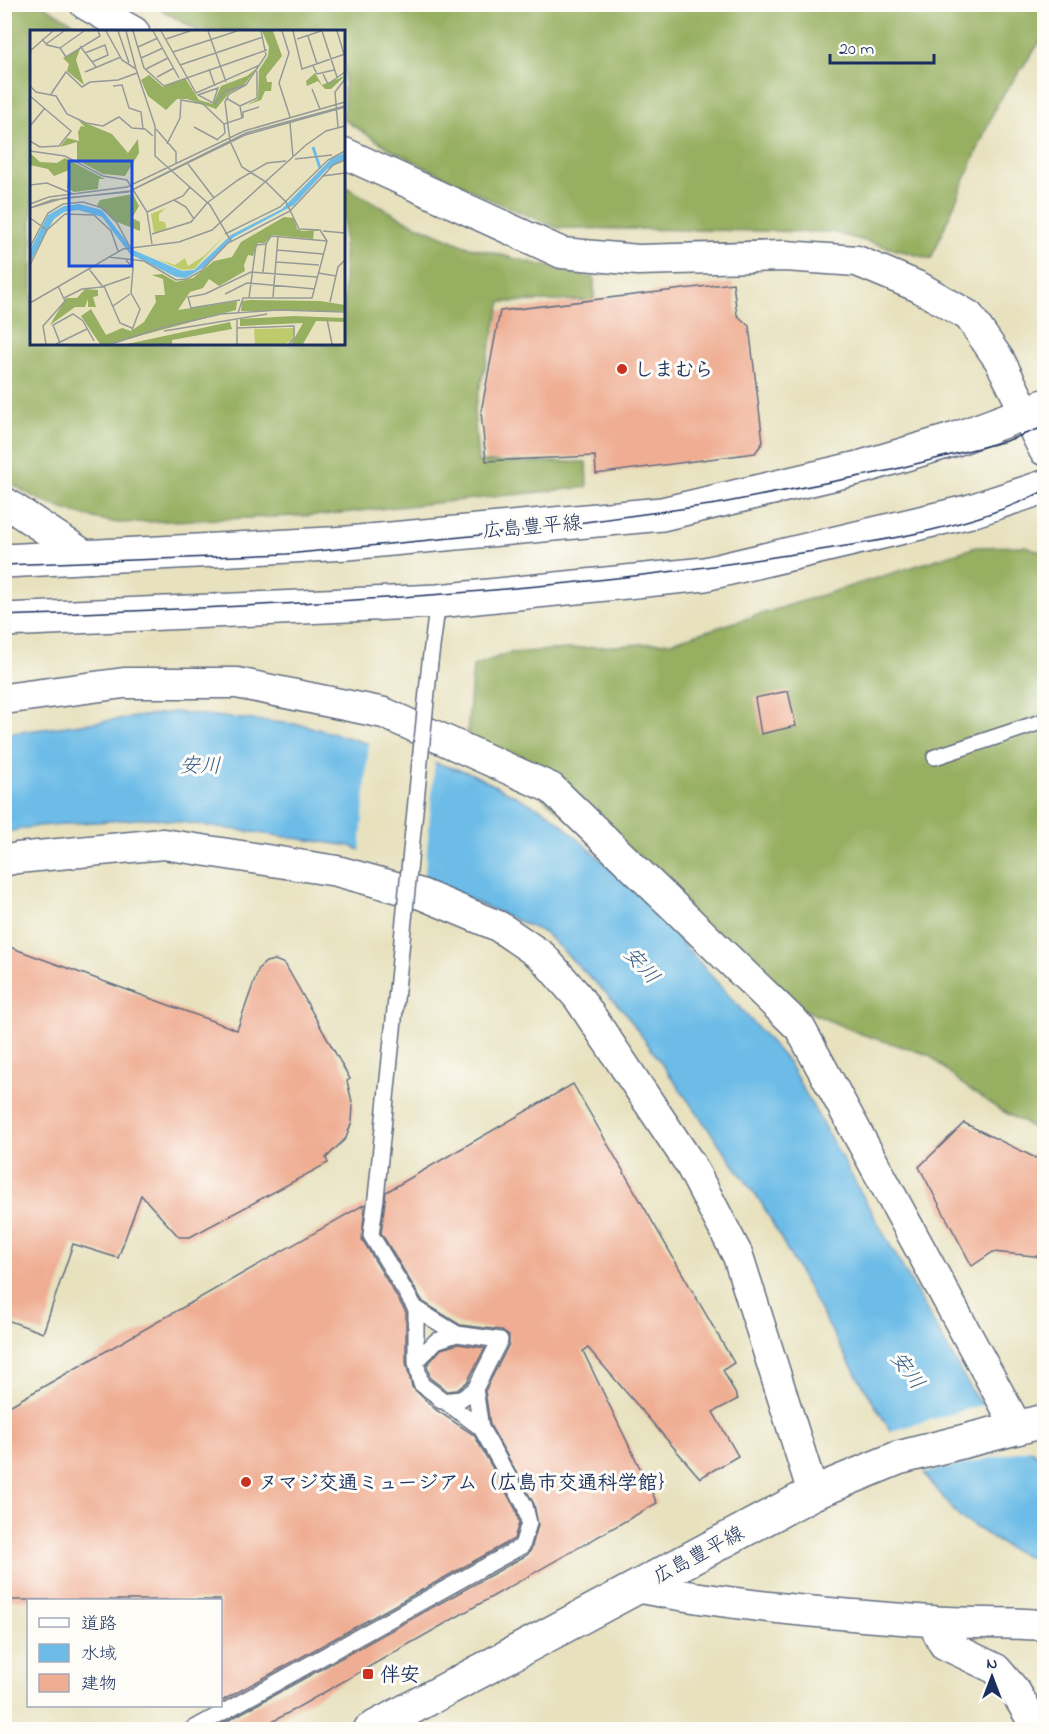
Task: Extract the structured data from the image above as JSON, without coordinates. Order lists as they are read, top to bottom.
{
  "streets": {
    "main road": ["広島豊平線"]
  },
  "water": ["安川"],
  "places": {
    "other": ["しまむら", "ヌマジ交通ミュージアム（広島市交通科学館｝"],
    "transit": ["伴安"]
  },
  "legend": ["道路", "水域", "建物"],
  "scale_bar": "20 m",
  "north": "top"
}
